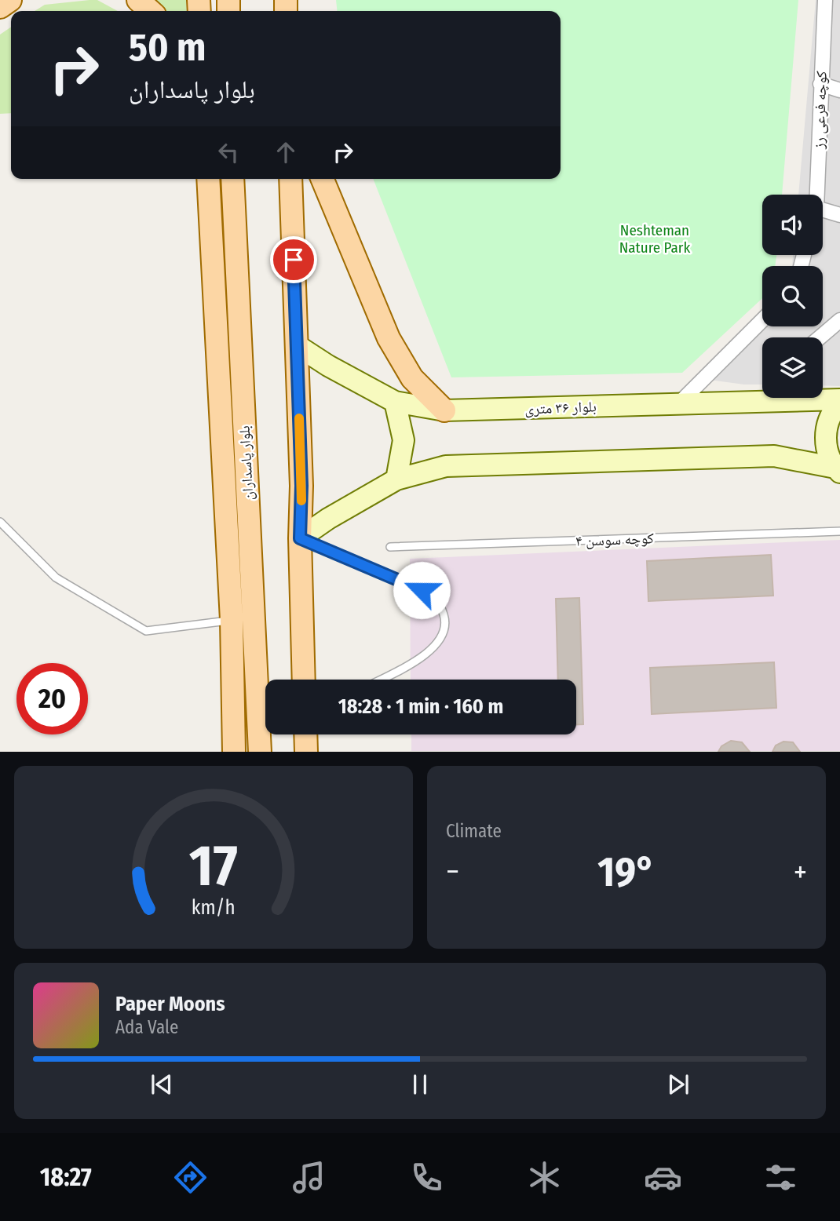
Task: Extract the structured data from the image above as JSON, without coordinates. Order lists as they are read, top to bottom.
{
  "streets": {
    "main road": ["بلوار ۳۶ متری", "بلوار پاسداران"],
    "street": ["کوچه فرعی رز"],
    "lane": ["کوچه سوسن ۴"]
  },
  "parks": ["Neshteman Nature Park"],
  "page": {
    "turn": ["50 m", "بلوار پاسداران"],
    "limit": "20",
    "trip": "18:28 · 1 min · 160 m",
    "tile": "Climate",
    "heat": ["−", "19°", "+"],
    "song": ["Paper Moons", "Ada Vale"],
    "tabs": "18:27",
    "gauge": ["17", "km/h"]
  }
}
